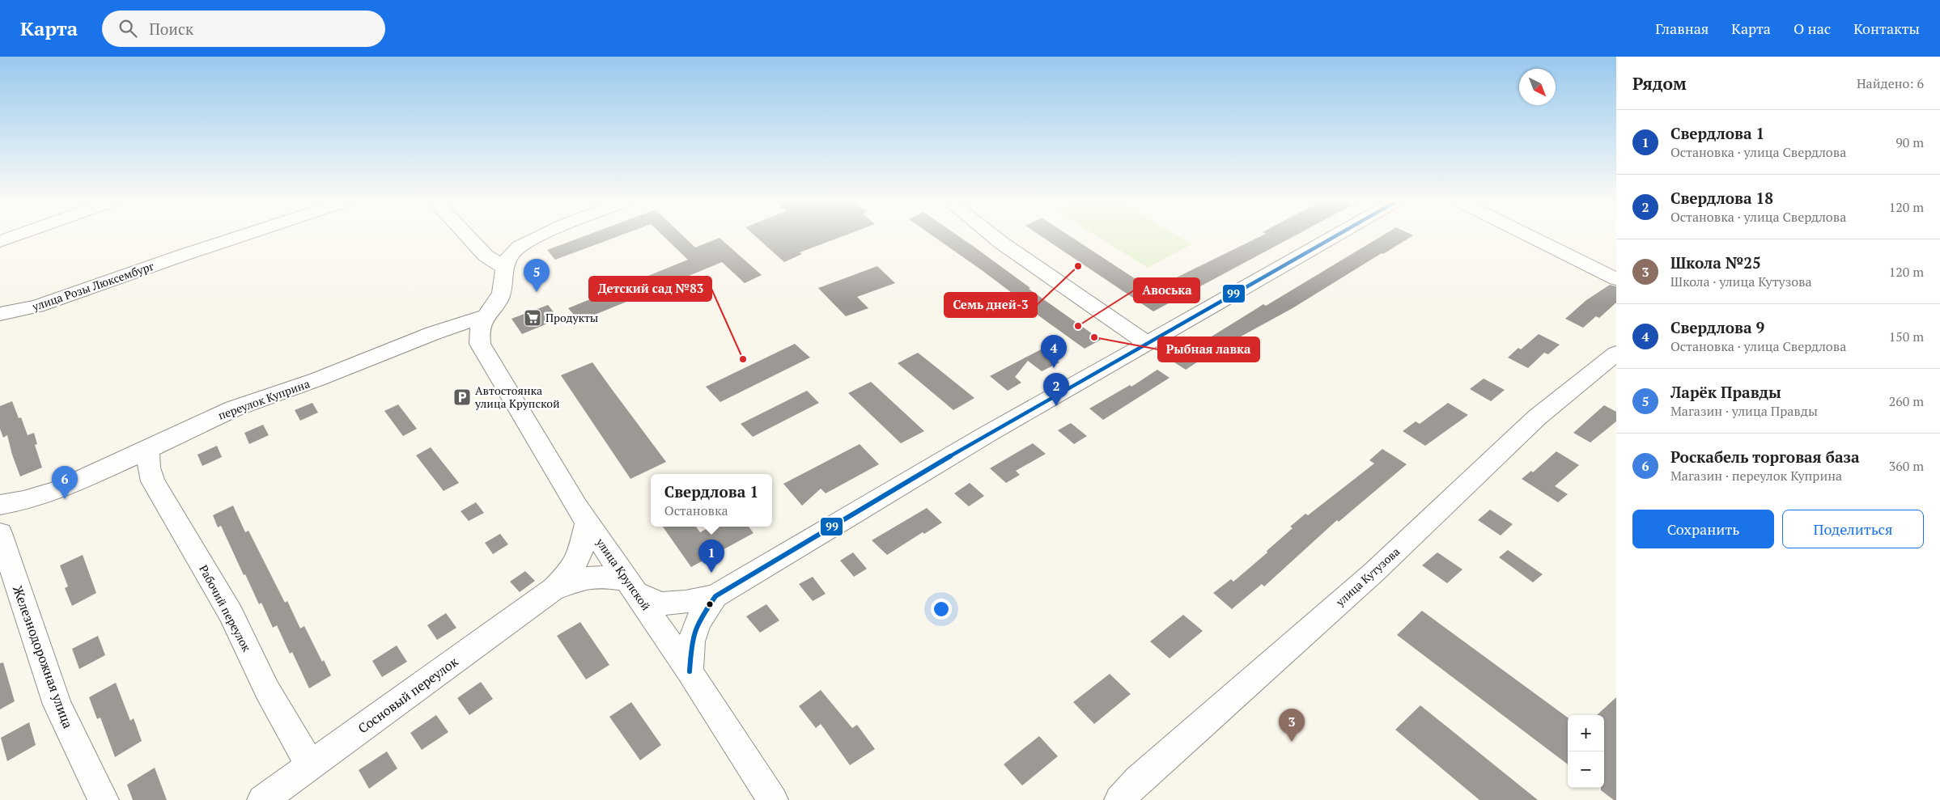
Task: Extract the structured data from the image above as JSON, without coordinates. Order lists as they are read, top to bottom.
{
  "streets": {
    "street": [
      "улица Розы Люксембург",
      "переулок Куприна",
      "улица Крупской",
      "улица Кутузова",
      "Рабочий переулок",
      "Железнодорожная улица",
      "Сосновый переулок"
    ]
  },
  "crossings": [
    ["переулок Куприна", "улица Крупской"],
    ["переулок Куприна", "Рабочий переулок"],
    ["улица Крупской", "Сосновый переулок"],
    ["Рабочий переулок", "Сосновый переулок"]
  ],
  "places": {
    "other": [
      "Семь дней-3",
      "Авоська",
      "Рыбная лавка",
      "Детский сад №83"
    ],
    "supermarket": ["Продукты"],
    "parking": ["Автостоянка улица Крупской"]
  },
  "lines": ["transit line 99"],
  "north": "bottom right",
  "page": {
    "header": "Карта",
    "search": "Поиск",
    "nav": [
      "Главная",
      "Карта",
      "О нас",
      "Контакты"
    ],
    "heading": ["Рядом", "Найдено: 6"],
    "list": [
      {
        "mark": "1",
        "name": "Свердлова 1",
        "note": "Остановка · улица Свердлова",
        "value": "90 m"
      },
      {
        "mark": "2",
        "name": "Свердлова 18",
        "note": "Остановка · улица Свердлова",
        "value": "120 m"
      },
      {
        "mark": "3",
        "name": "Школа №25",
        "note": "Школа · улица Кутузова",
        "value": "120 m"
      },
      {
        "mark": "4",
        "name": "Свердлова 9",
        "note": "Остановка · улица Свердлова",
        "value": "150 m"
      },
      {
        "mark": "5",
        "name": "Ларёк Правды",
        "note": "Магазин · улица Правды",
        "value": "260 m"
      },
      {
        "mark": "6",
        "name": "Роскабель торговая база",
        "note": "Магазин · переулок Куприна",
        "value": "360 m"
      }
    ],
    "pins": [
      "5",
      "4",
      "2",
      "6",
      "1",
      "3"
    ],
    "popup": ["Свердлова 1", "Остановка"],
    "buttons": ["Сохранить", "Поделиться"],
    "map_buttons": ["+", "−"]
  }
}
